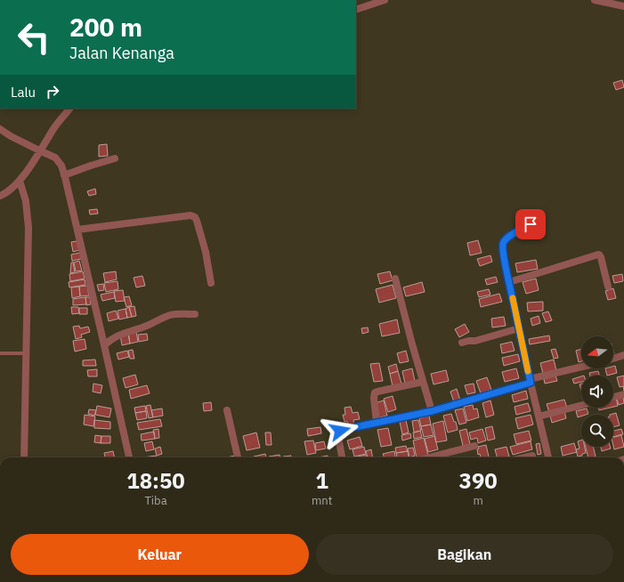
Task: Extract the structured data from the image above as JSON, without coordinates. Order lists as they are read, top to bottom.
{
  "north": "left",
  "page": {
    "turn": ["200 m", "Jalan Kenanga"],
    "then": "Lalu",
    "eta": [
      "18:50",
      "Tiba",
      "1",
      "mnt",
      "390",
      "m"
    ],
    "buttons": ["Keluar", "Bagikan"]
  }
}
